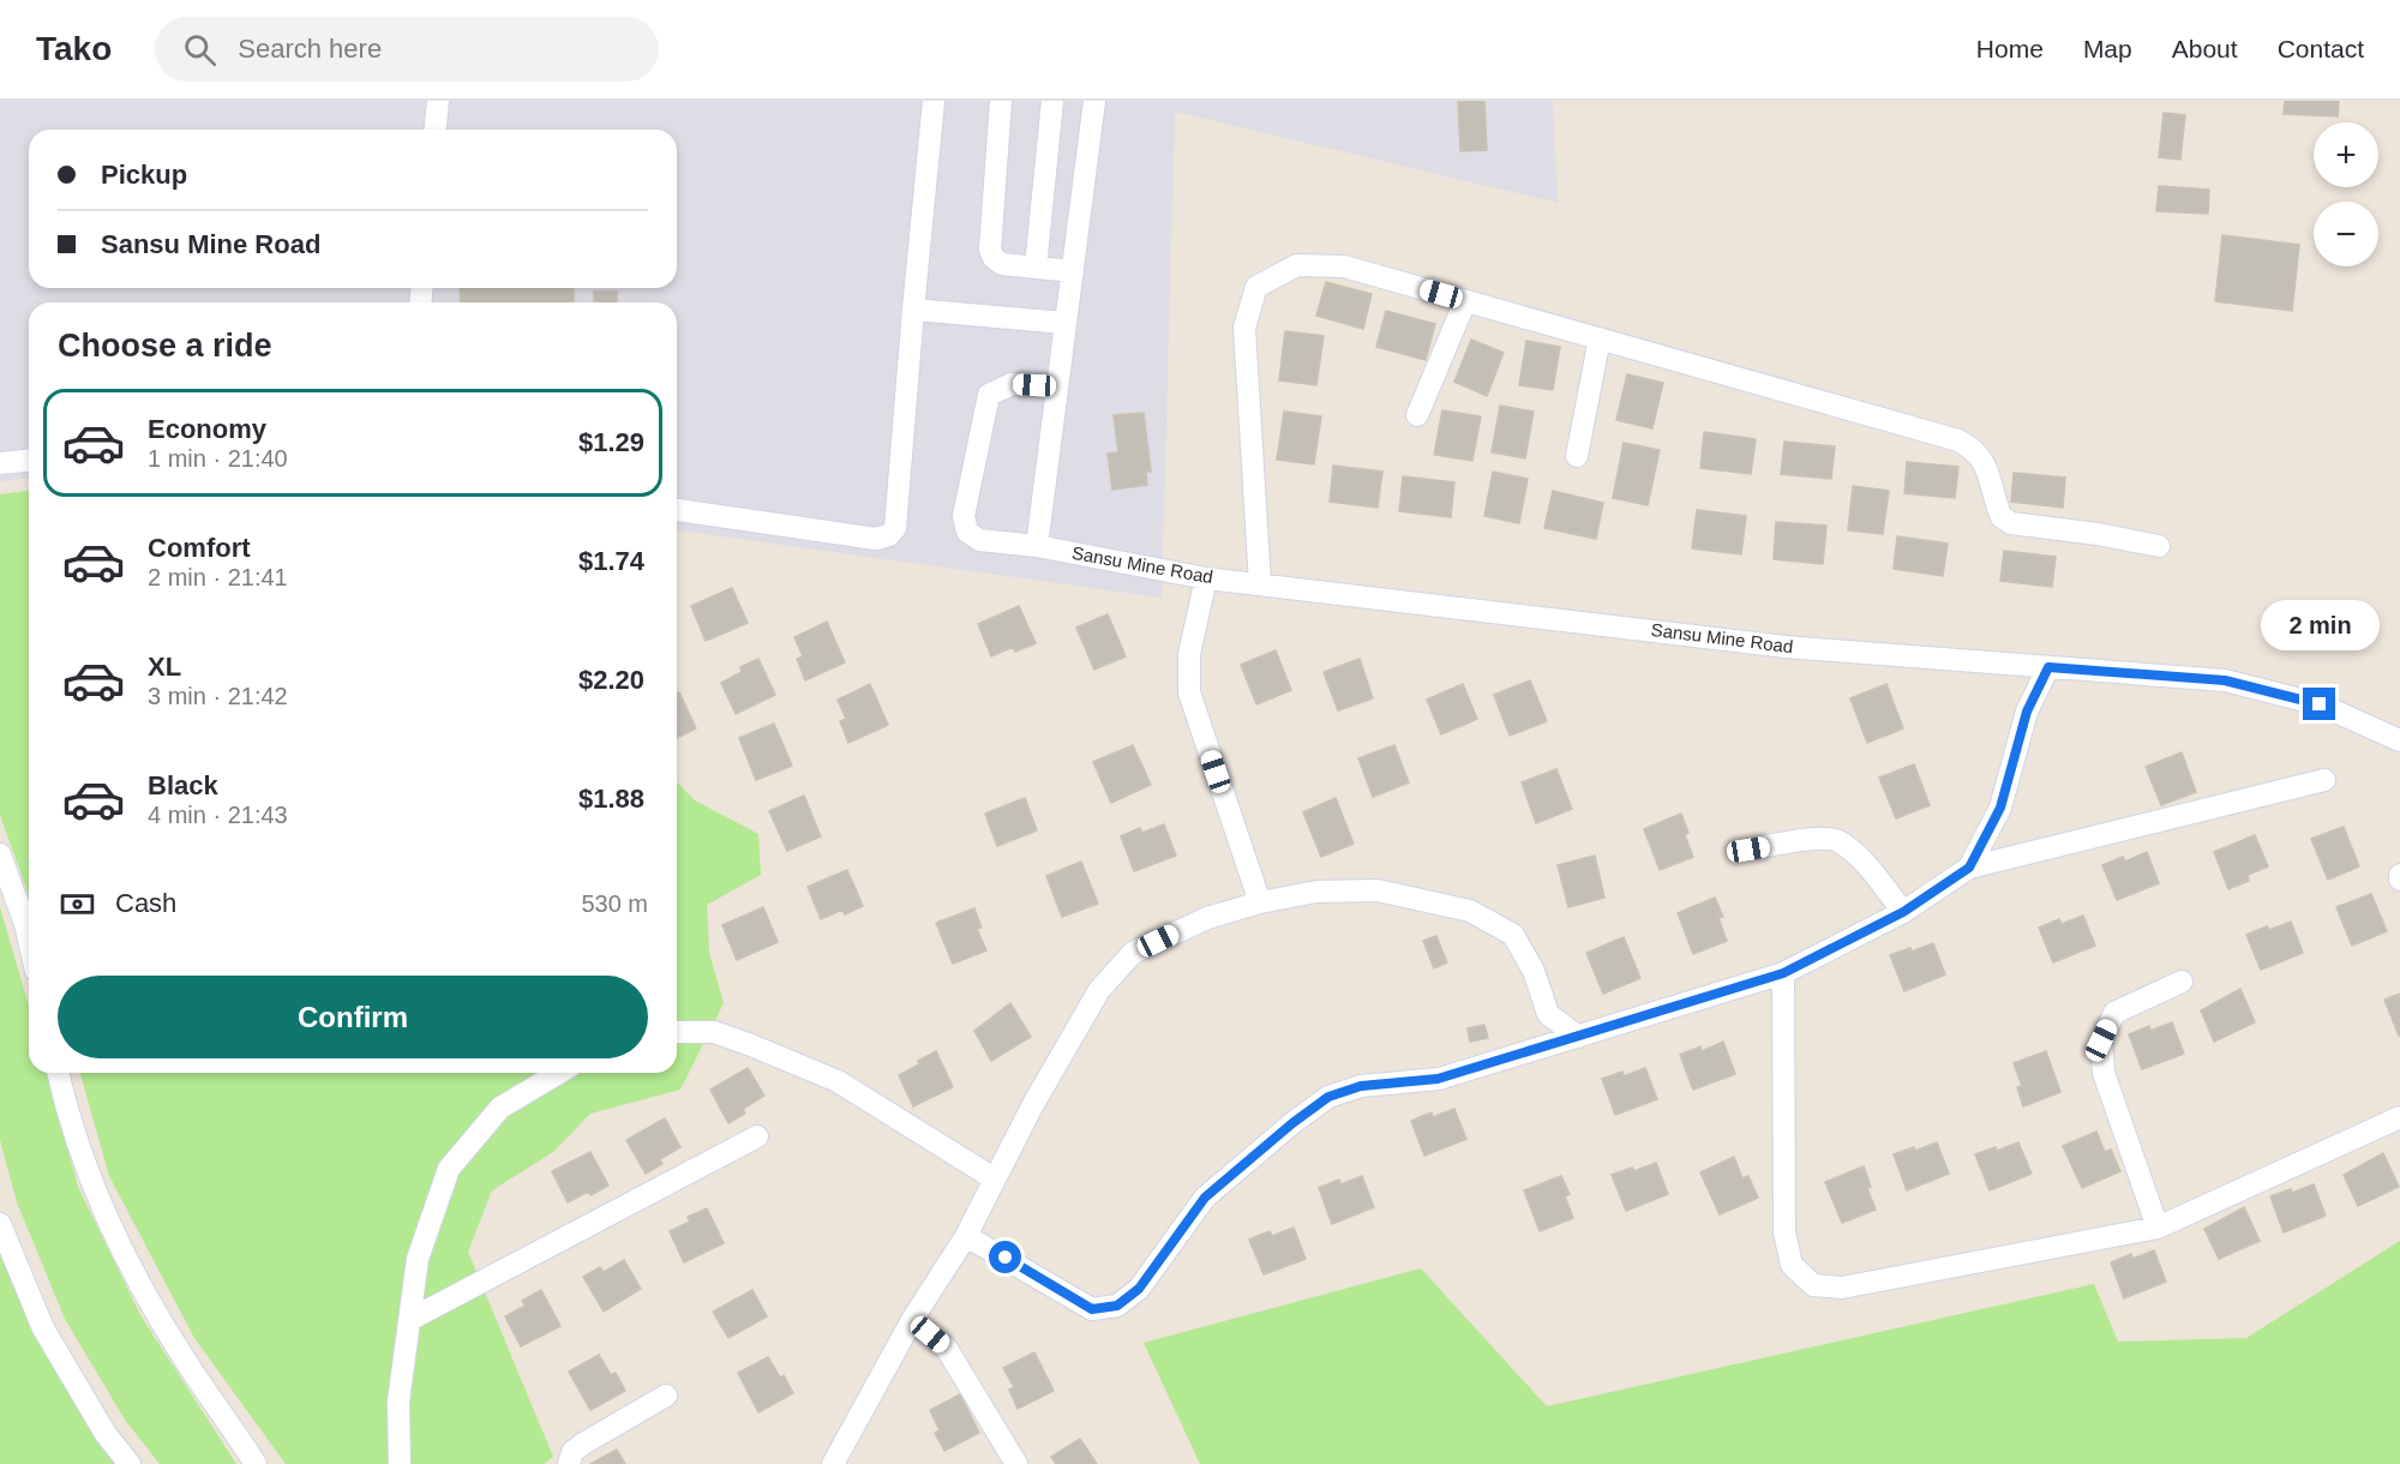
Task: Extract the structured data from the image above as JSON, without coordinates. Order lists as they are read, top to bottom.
{
  "streets": {
    "street": ["Sansu Mine Road"]
  },
  "page": {
    "header": "Tako",
    "search": "Search here",
    "nav": [
      "Home",
      "Map",
      "About",
      "Contact"
    ],
    "map_buttons": ["+", "−"],
    "banner": ["Pickup", "Sansu Mine Road"],
    "heading": "Choose a ride",
    "list": [
      {
        "name": "Economy",
        "note": "1 min · 21:40",
        "value": "$1.29"
      },
      {
        "name": "Comfort",
        "note": "2 min · 21:41",
        "value": "$1.74"
      },
      {
        "name": "XL",
        "note": "3 min · 21:42",
        "value": "$2.20"
      },
      {
        "name": "Black",
        "note": "4 min · 21:43",
        "value": "$1.88"
      }
    ],
    "bubble": "2 min",
    "pay": ["Cash", "530 m"],
    "buttons": "Confirm"
  }
}
